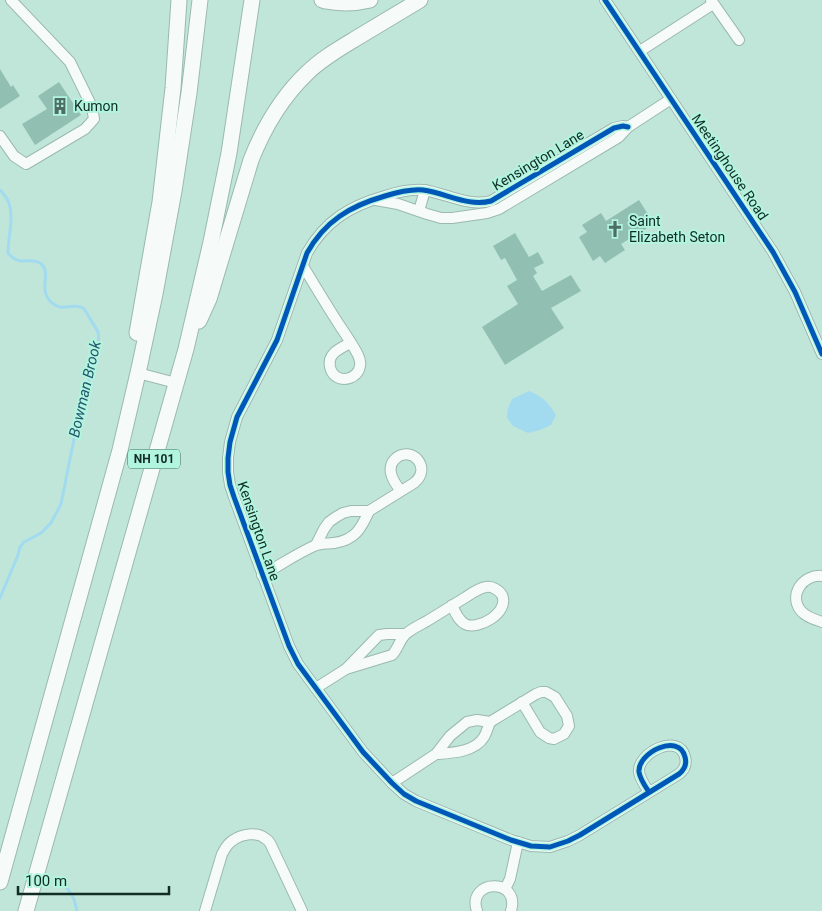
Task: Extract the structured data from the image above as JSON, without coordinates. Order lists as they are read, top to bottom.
{
  "streets": {
    "highway": ["NH 101"],
    "street": ["Kensington Lane", "Meetinghouse Road"]
  },
  "crossings": [
    ["Kensington Lane", "Meetinghouse Road"]
  ],
  "water": ["Bowman Brook"],
  "places": {
    "building": ["Kumon"],
    "church": ["Saint Elizabeth Seton"]
  },
  "scale_bar": "100 m"
}
